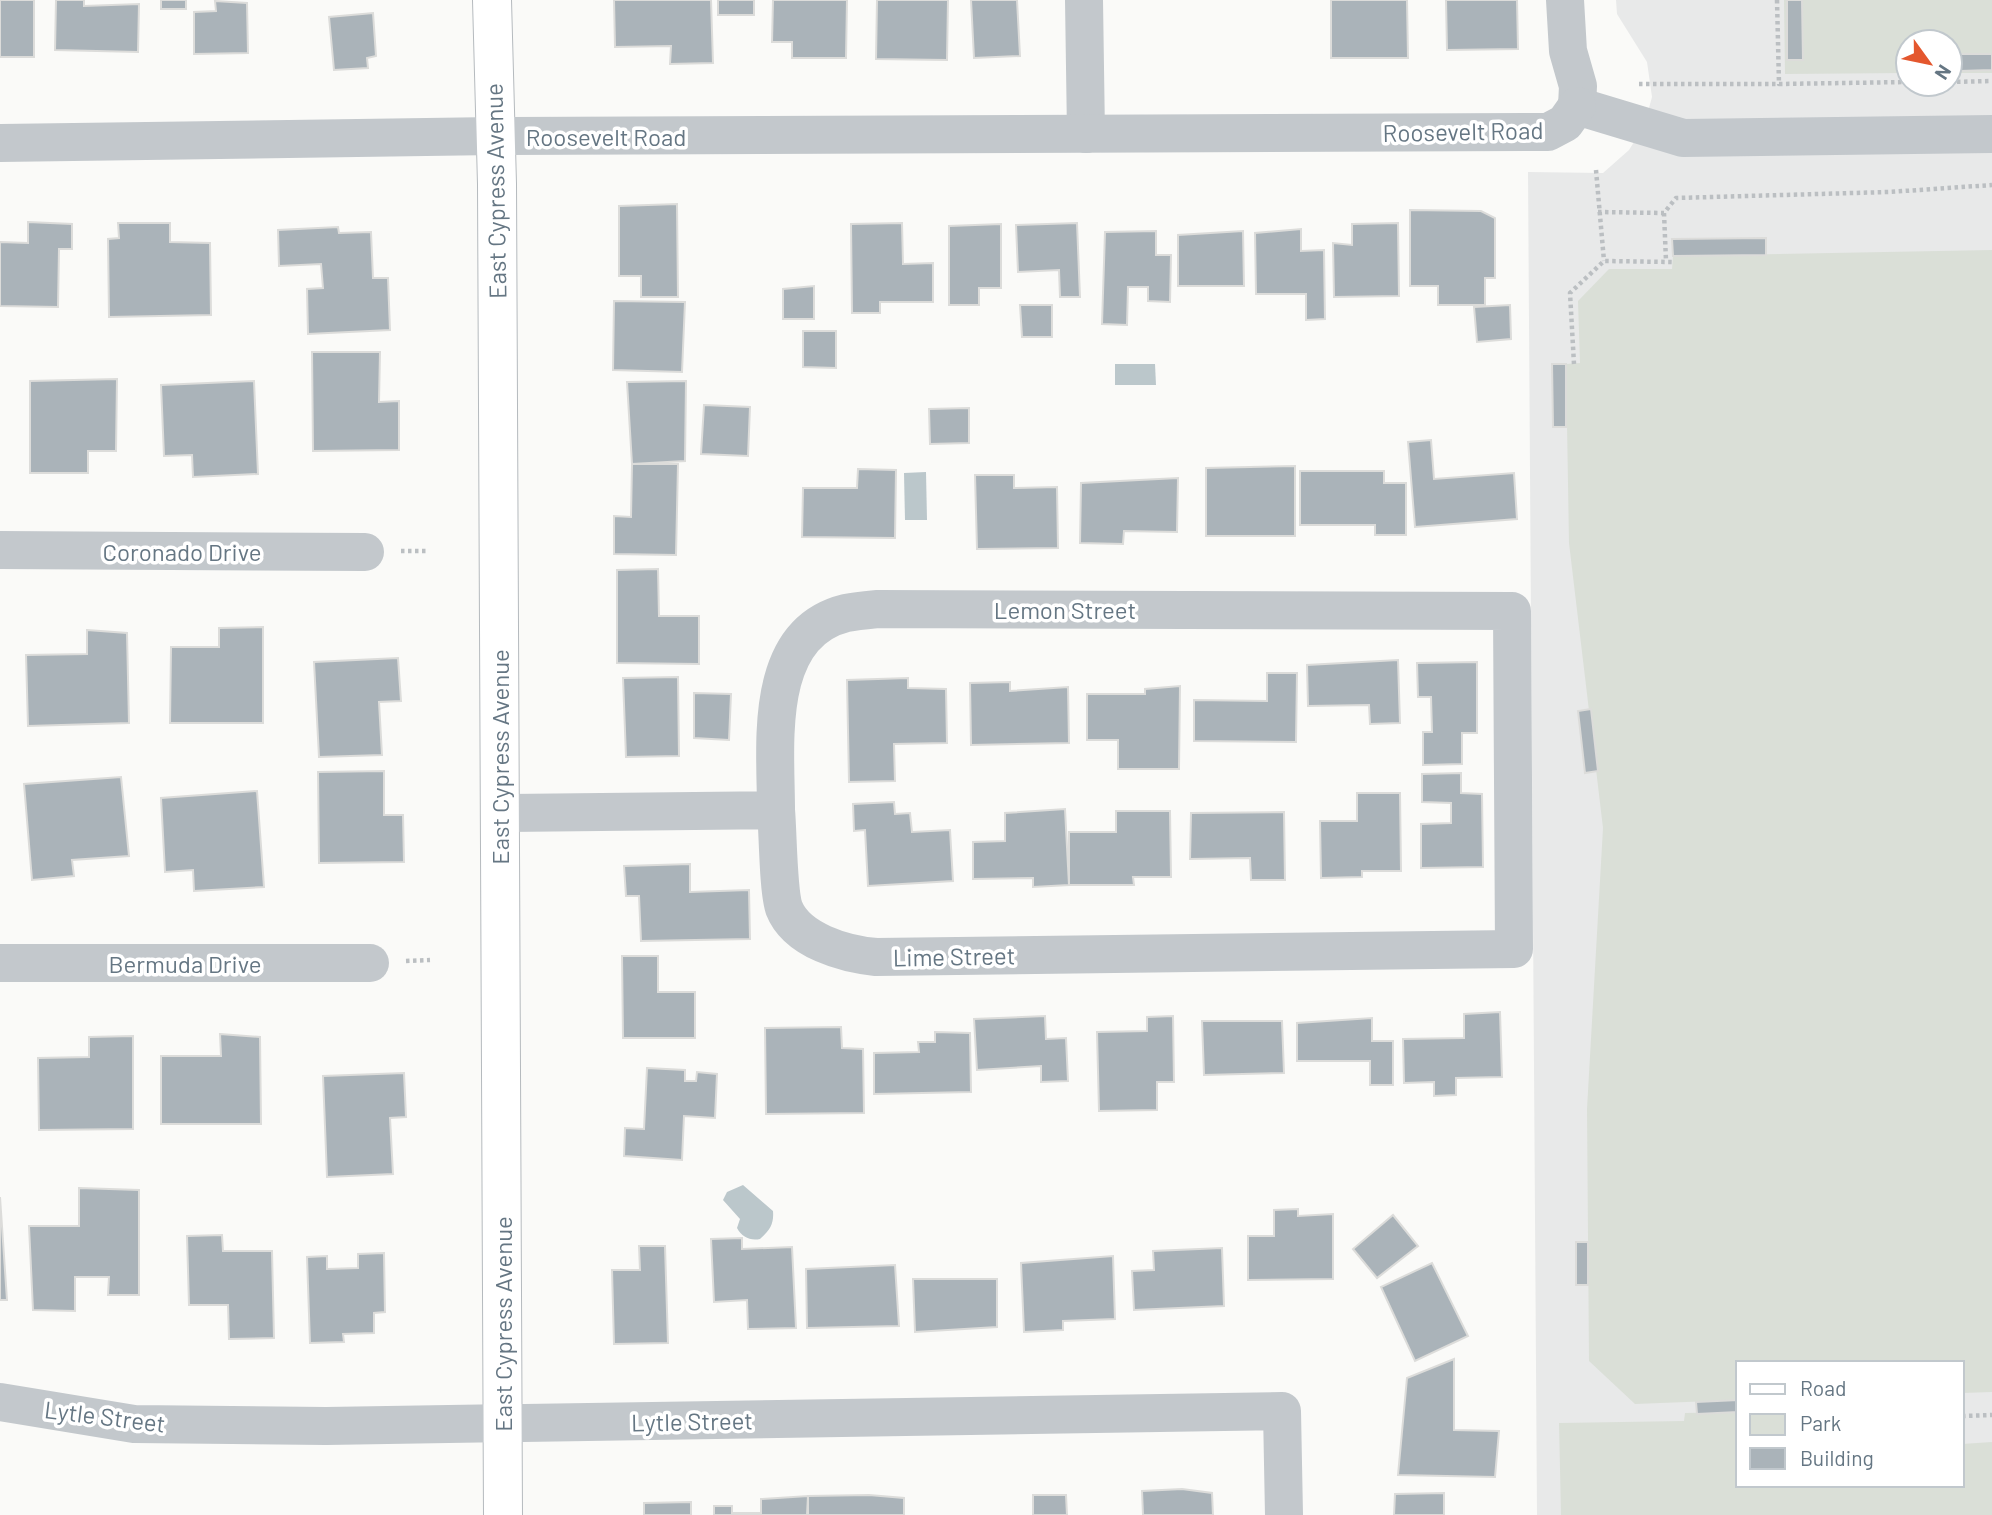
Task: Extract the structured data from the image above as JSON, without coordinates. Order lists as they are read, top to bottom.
{
  "streets": {
    "main road": ["East Cypress Avenue"],
    "street": [
      "Roosevelt Road",
      "Coronado Drive",
      "Lemon Street",
      "Lime Street",
      "Bermuda Drive",
      "Lytle Street"
    ]
  },
  "crossings": [
    ["Roosevelt Road", "East Cypress Avenue"],
    ["East Cypress Avenue", "Lytle Street"],
    ["Lemon Street", "Lime Street"]
  ],
  "legend": ["Road", "Park", "Building"],
  "north": "bottom right"
}
